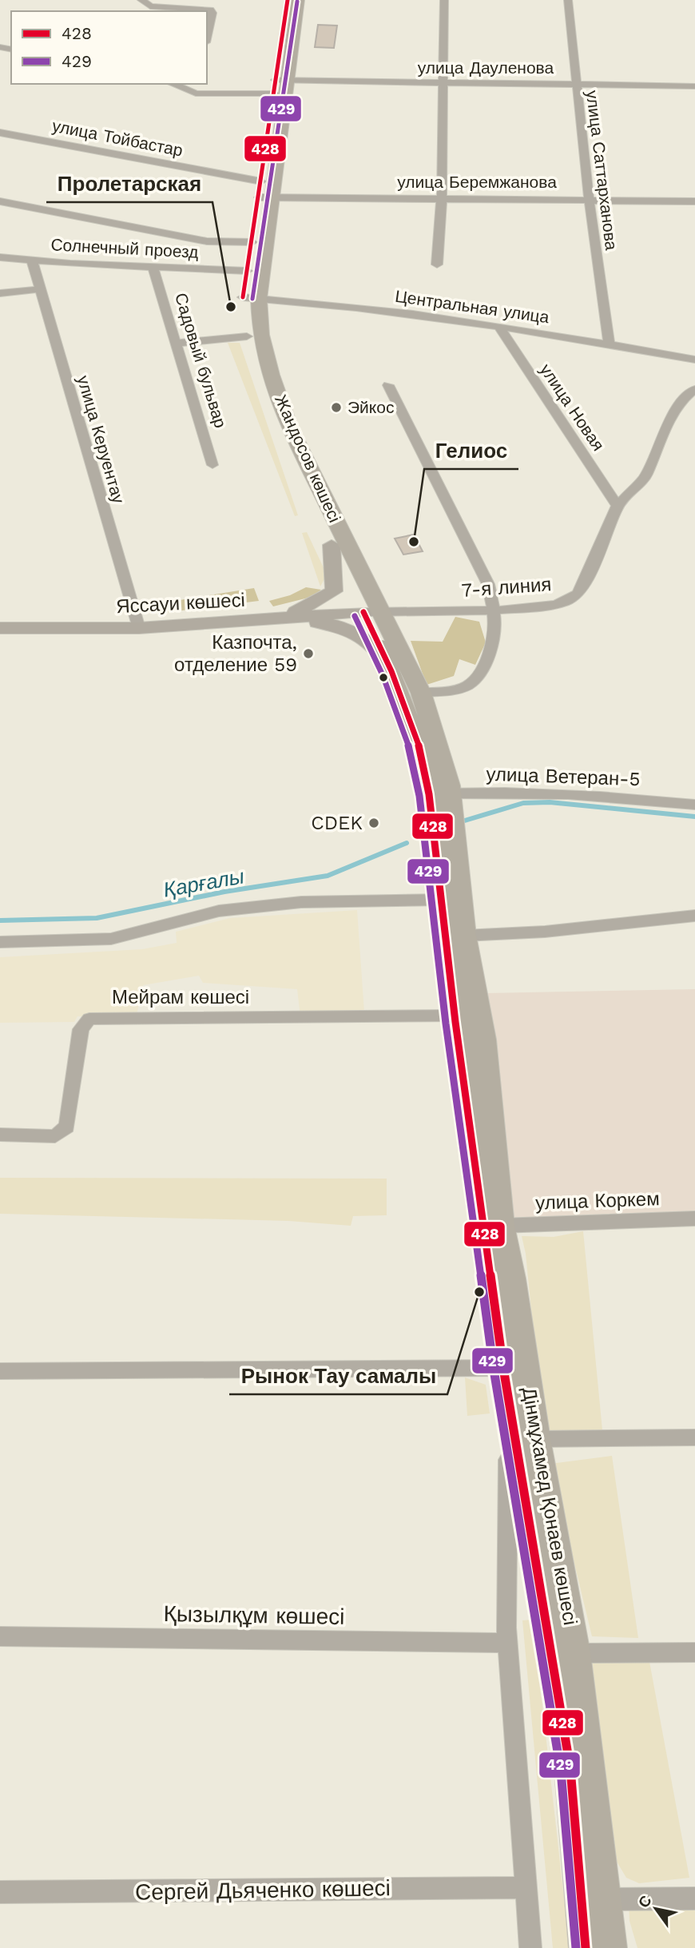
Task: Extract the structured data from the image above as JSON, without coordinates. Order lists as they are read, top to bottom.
{
  "streets": {
    "main road": ["Жандосов көшесі", "Яссауи көшесі", "Дінмұхамед Қонаев көшесі"],
    "street": [
      "улица Дауленова",
      "улица Тойбастар",
      "улица Саттарханова",
      "улица Беремжанова",
      "Солнечный проезд",
      "Центральная улица",
      "Садовый бульвар",
      "улица Новая",
      "улица Керуентау",
      "7-я линия",
      "улица Ветеран-5",
      "Мейрам көшесі",
      "улица Коркем",
      "Қызылқұм көшесі",
      "Сергей Дьяченко көшесі"
    ]
  },
  "crossings": [
    ["улица Дауленова", "улица Саттарханова"],
    ["улица Дауленова", "Жандосов көшесі"],
    ["улица Тойбастар", "улица Беремжанова"],
    ["улица Тойбастар", "Жандосов көшесі"],
    ["улица Саттарханова", "улица Беремжанова"],
    ["улица Саттарханова", "Центральная улица"],
    ["улица Беремжанова", "Жандосов көшесі"],
    ["Солнечный проезд", "Садовый бульвар"],
    ["Солнечный проезд", "улица Керуентау"],
    ["Солнечный проезд", "Жандосов көшесі"],
    ["Центральная улица", "улица Новая"],
    ["Центральная улица", "Жандосов көшесі"],
    ["улица Новая", "7-я линия"],
    ["улица Керуентау", "Яссауи көшесі"],
    ["Жандосов көшесі", "7-я линия"],
    ["Жандосов көшесі", "Яссауи көшесі"],
    ["Жандосов көшесі", "Дінмұхамед Қонаев көшесі"],
    ["7-я линия", "Яссауи көшесі"],
    ["7-я линия", "Дінмұхамед Қонаев көшесі"],
    ["Яссауи көшесі", "Дінмұхамед Қонаев көшесі"],
    ["улица Ветеран-5", "Дінмұхамед Қонаев көшесі"],
    ["Мейрам көшесі", "Дінмұхамед Қонаев көшесі"],
    ["улица Коркем", "Дінмұхамед Қонаев көшесі"]
  ],
  "water": ["Қарғалы"],
  "places": [
    "Пролетарская",
    "Эйкос",
    "Гелиос",
    "Казпочта, отделение 59",
    "CDEK",
    "Рынок Тау самалы"
  ],
  "lines": ["transit line 428", "transit line 429"],
  "legend": ["428", "429"],
  "north": "top left"
}
